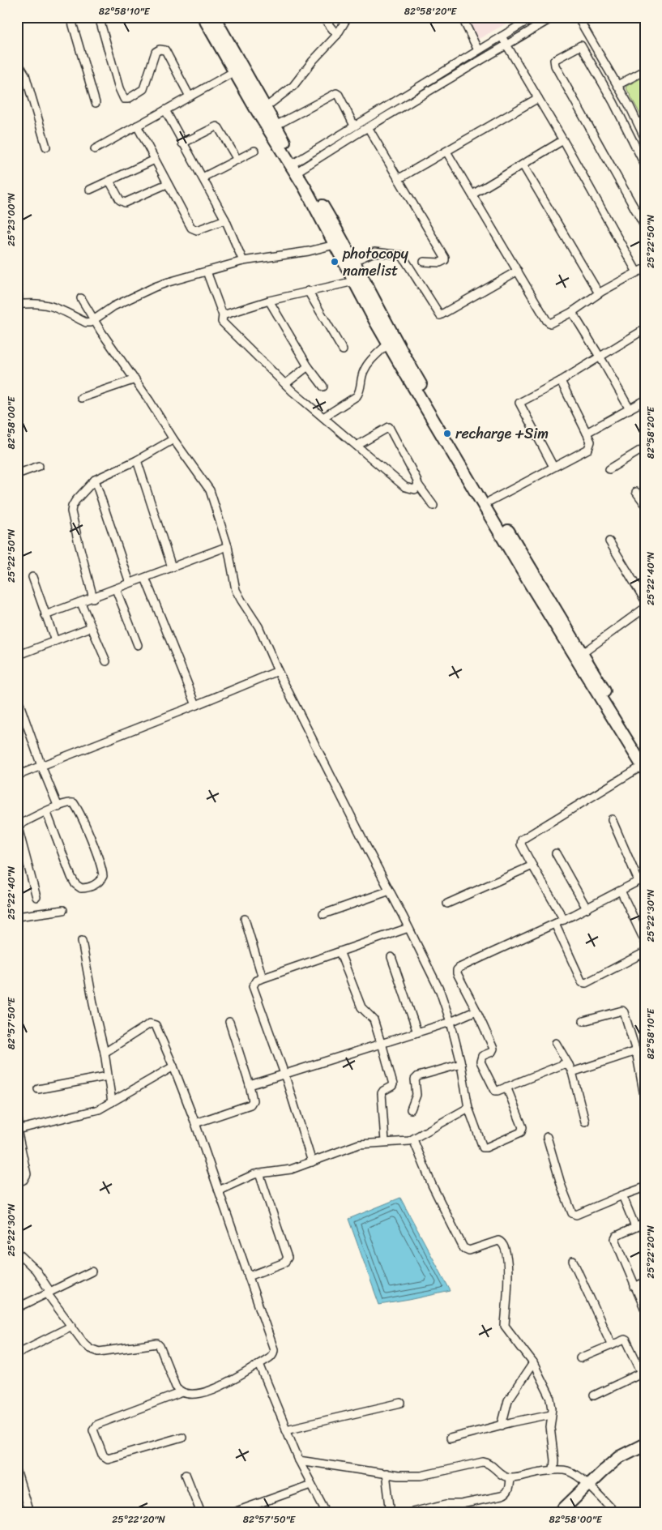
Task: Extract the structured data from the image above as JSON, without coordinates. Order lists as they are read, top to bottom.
{
  "places": ["photocopy namelist", "recharge +Sim"],
  "coordinates": [
    "82°58'10\"E",
    "82°58'20\"E",
    "25°23'00\"N",
    "25°22'50\"N",
    "82°58'00\"E",
    "25°22'40\"N",
    "25°22'30\"N",
    "82°57'50\"E",
    "25°22'20\"N"
  ]
}
